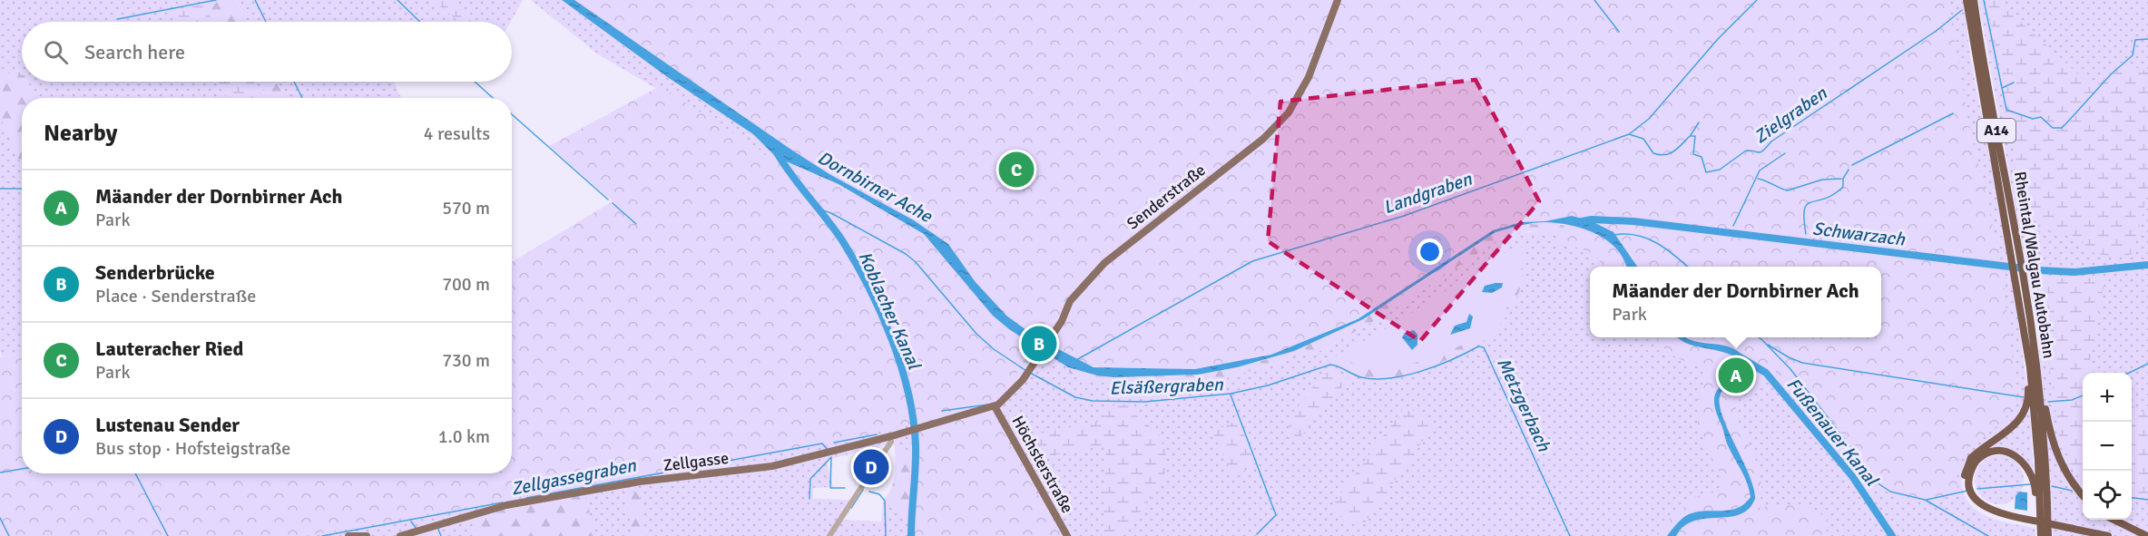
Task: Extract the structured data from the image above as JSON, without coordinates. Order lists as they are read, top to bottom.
{
  "streets": {
    "highway": ["A14", "Rheintal/Walgau Autobahn"],
    "main road": ["Senderstraße", "Zellgasse", "Höchsterstraße"]
  },
  "crossings": [
    ["Senderstraße", "Zellgasse"],
    ["Senderstraße", "Höchsterstraße"],
    ["Zellgasse", "Höchsterstraße"]
  ],
  "water": [
    "Zielgraben",
    "Dornbirner Ache",
    "Landgraben",
    "Schwarzach",
    "Koblacher Kanal",
    "Elsäßergraben",
    "Metzgerbach",
    "Fußenauer Kanal",
    "Zellgassegraben"
  ],
  "page": {
    "search": "Search here",
    "heading": ["Nearby", "4 results"],
    "pins": [
      "C",
      "B",
      "A",
      "D"
    ],
    "list": [
      {
        "mark": "A",
        "name": "Mäander der Dornbirner Ach",
        "note": "Park",
        "value": "570 m"
      },
      {
        "mark": "B",
        "name": "Senderbrücke",
        "note": "Place · Senderstraße",
        "value": "700 m"
      },
      {
        "mark": "C",
        "name": "Lauteracher Ried",
        "note": "Park",
        "value": "730 m"
      },
      {
        "mark": "D",
        "name": "Lustenau Sender",
        "note": "Bus stop · Hofsteigstraße",
        "value": "1.0 km"
      }
    ],
    "popup": ["Mäander der Dornbirner Ach", "Park"],
    "map_buttons": ["+", "−"]
  }
}
